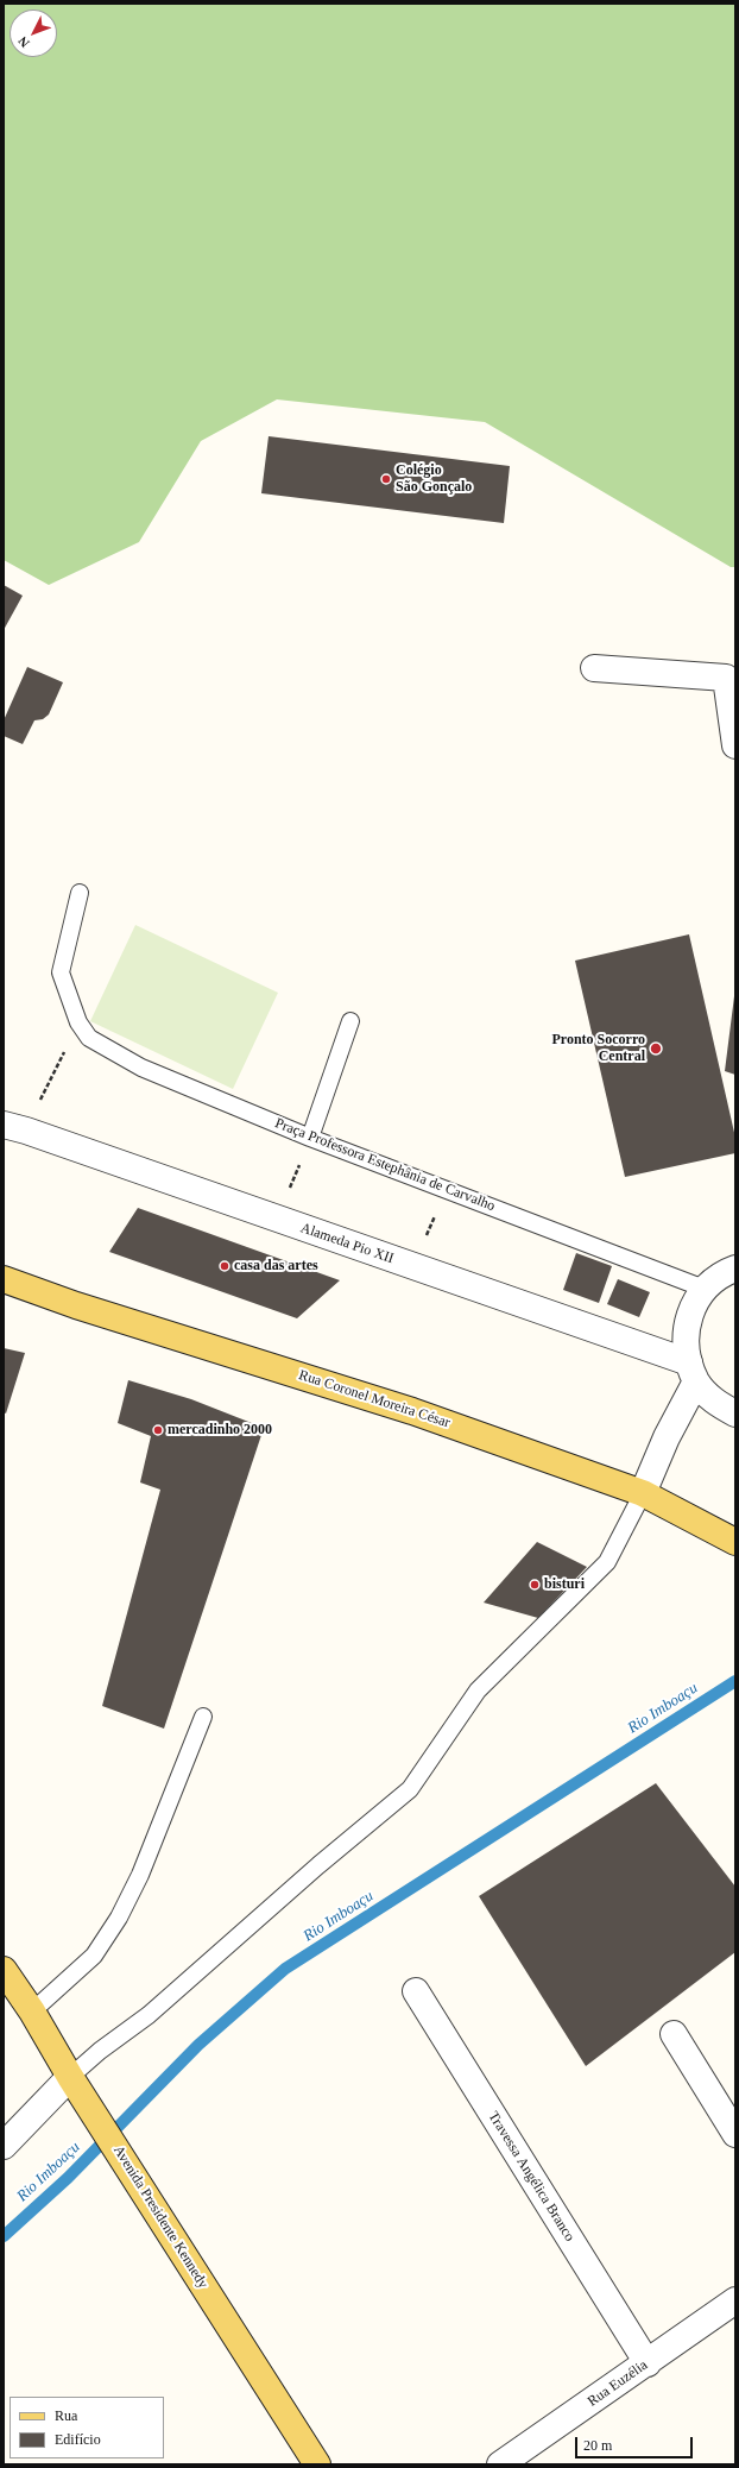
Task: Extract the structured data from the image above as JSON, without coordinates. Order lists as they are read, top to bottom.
{
  "streets": {
    "main road": ["Rua Coronel Moreira César", "Avenida Presidente Kennedy"],
    "street": ["Alameda Pio XII", "Travessa Angélica Branco", "Rua Euzélia"],
    "lane": ["Praça Professora Estephânia de Carvalho"]
  },
  "crossings": [
    ["Travessa Angélica Branco", "Rua Euzélia"]
  ],
  "water": ["Rio Imboaçu"],
  "places": [
    "Colégio São Gonçalo",
    "Pronto Socorro Central",
    "casa das artes",
    "mercadinho 2000",
    "bisturi"
  ],
  "legend": ["Rua", "Edifício"],
  "scale_bar": "20 m",
  "north": "bottom left"
}
